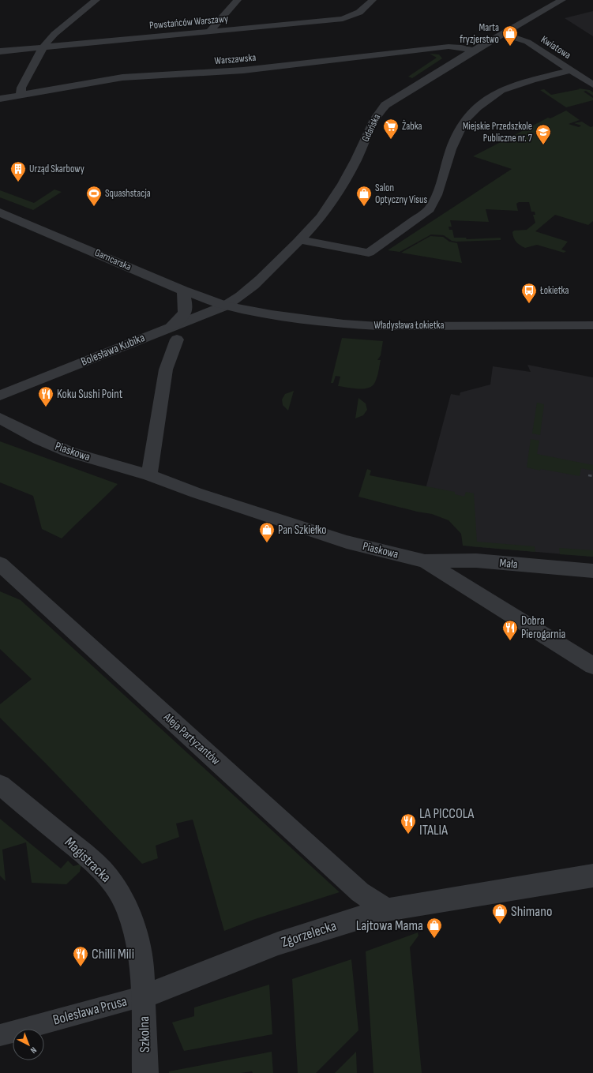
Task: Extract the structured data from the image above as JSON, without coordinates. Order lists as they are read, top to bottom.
{
  "streets": {
    "street": [
      "Powstańców Warszawy",
      "Kwiatowa",
      "Warszawska",
      "Gdańska",
      "Garncarska",
      "Władysława Łokietka",
      "Bolesława Kubika",
      "Piaskowa",
      "Mała",
      "Aleja Partyzantów",
      "Magistracka",
      "Zgorzelecka",
      "Bolesława Prusa",
      "Szkolna"
    ]
  },
  "crossings": [
    ["Kwiatowa", "Gdańska"],
    ["Warszawska", "Gdańska"],
    ["Gdańska", "Garncarska"],
    ["Gdańska", "Władysława Łokietka"],
    ["Gdańska", "Bolesława Kubika"],
    ["Garncarska", "Władysława Łokietka"],
    ["Garncarska", "Bolesława Kubika"],
    ["Władysława Łokietka", "Bolesława Kubika"],
    ["Piaskowa", "Mała"],
    ["Aleja Partyzantów", "Zgorzelecka"],
    ["Magistracka", "Zgorzelecka"],
    ["Magistracka", "Bolesława Prusa"],
    ["Magistracka", "Szkolna"],
    ["Zgorzelecka", "Bolesława Prusa"],
    ["Zgorzelecka", "Szkolna"],
    ["Bolesława Prusa", "Szkolna"]
  ],
  "places": {
    "shop": [
      "Marta fryzjerstwo",
      "Salon Optyczny Visus",
      "Pan Szkiełko",
      "Shimano",
      "Lajtowa Mama"
    ],
    "supermarket": ["Żabka"],
    "school or university": ["Miejskie Przedszkole Publiczne nr. 7"],
    "building": ["Urząd Skarbowy"],
    "sports": ["Squashstacja"],
    "bus stop": ["Łokietka"],
    "restaurant": [
      "Koku Sushi Point",
      "Dobra Pierogarnia",
      "LA PICCOLA ITALIA",
      "Chilli Mili"
    ]
  },
  "north": "bottom right"
}
